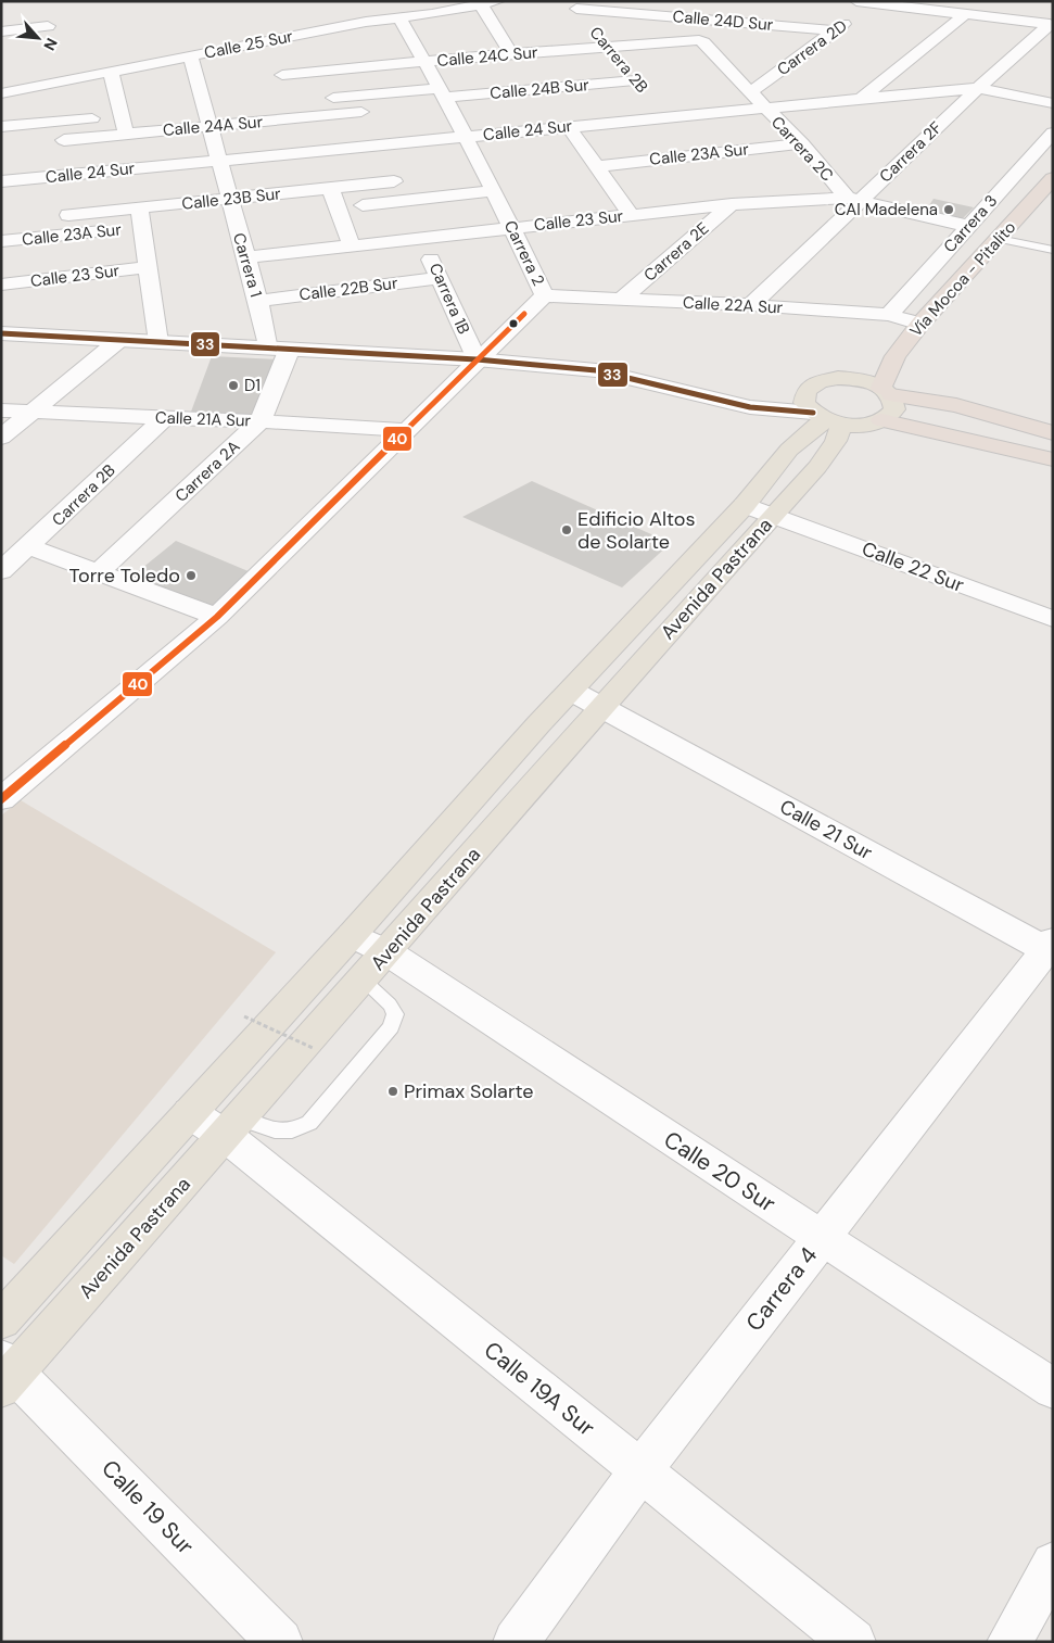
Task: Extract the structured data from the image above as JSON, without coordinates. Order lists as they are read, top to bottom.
{
  "streets": {
    "highway": ["Vía Mocoa - Pitalito"],
    "main road": ["Avenida Pastrana"],
    "street": [
      "Calle 24D Sur",
      "Calle 25 Sur",
      "Carrera 2D",
      "Calle 24C Sur",
      "Carrera 2B",
      "Calle 24B Sur",
      "Calle 24A Sur",
      "Calle 24 Sur",
      "Carrera 2C",
      "Carrera 2F",
      "Calle 23A Sur",
      "Calle 23B Sur",
      "Calle 23 Sur",
      "Carrera 3",
      "Carrera 2E",
      "Carrera 2",
      "Carrera 1",
      "Calle 22B Sur",
      "Carrera 1B",
      "Calle 22A Sur",
      "Calle 21A Sur",
      "Carrera 2A",
      "Calle 22 Sur",
      "Calle 21 Sur",
      "Calle 20 Sur",
      "Carrera 4",
      "Calle 19A Sur",
      "Calle 19 Sur"
    ]
  },
  "crossings": [
    ["Calle 24D Sur", "Carrera 2D"],
    ["Calle 24D Sur", "Carrera 2B"],
    ["Calle 25 Sur", "Carrera 2"],
    ["Calle 25 Sur", "Carrera 1"],
    ["Carrera 2D", "Carrera 2C"],
    ["Calle 24C Sur", "Carrera 2B"],
    ["Calle 24C Sur", "Carrera 2C"],
    ["Calle 24C Sur", "Carrera 2"],
    ["Carrera 2B", "Calle 24B Sur"],
    ["Carrera 2B", "Calle 24 Sur"],
    ["Carrera 2B", "Calle 21A Sur"],
    ["Calle 24B Sur", "Carrera 2"],
    ["Calle 24A Sur", "Carrera 1"],
    ["Calle 24 Sur", "Carrera 2C"],
    ["Calle 24 Sur", "Carrera 2F"],
    ["Calle 24 Sur", "Carrera 2"],
    ["Calle 24 Sur", "Carrera 1"],
    ["Carrera 2C", "Carrera 2F"],
    ["Carrera 2C", "Calle 23A Sur"],
    ["Carrera 2C", "Calle 23 Sur"],
    ["Carrera 2F", "Calle 23 Sur"],
    ["Carrera 2F", "Calle 22A Sur"],
    ["Calle 23A Sur", "Calle 23B Sur"],
    ["Calle 23B Sur", "Carrera 1"],
    ["Calle 23 Sur", "Carrera 2E"],
    ["Calle 23 Sur", "Carrera 2"],
    ["Calle 23 Sur", "Carrera 1"],
    ["Calle 23 Sur", "Carrera 1B"],
    ["Carrera 3", "Calle 22A Sur"],
    ["Carrera 2E", "Calle 22A Sur"],
    ["Carrera 2", "Carrera 1B"],
    ["Carrera 2", "Calle 22A Sur"],
    ["Carrera 2", "Calle 21A Sur"],
    ["Carrera 1", "Calle 22B Sur"],
    ["Carrera 1", "Carrera 2A"],
    ["Vía Mocoa - Pitalito", "Calle 22A Sur"],
    ["Calle 22B Sur", "Carrera 1B"],
    ["Calle 21A Sur", "Carrera 2A"],
    ["Calle 22 Sur", "Avenida Pastrana"],
    ["Avenida Pastrana", "Calle 21 Sur"],
    ["Avenida Pastrana", "Calle 20 Sur"],
    ["Avenida Pastrana", "Calle 19A Sur"],
    ["Avenida Pastrana", "Calle 19 Sur"],
    ["Calle 21 Sur", "Carrera 4"],
    ["Calle 20 Sur", "Carrera 4"],
    ["Carrera 4", "Calle 19A Sur"]
  ],
  "places": [
    "CAI Madelena",
    "D1",
    "Edificio Altos de Solarte",
    "Torre Toledo",
    "Primax Solarte"
  ],
  "lines": ["transit line 40", "transit line 33"],
  "north": "bottom right"
}
